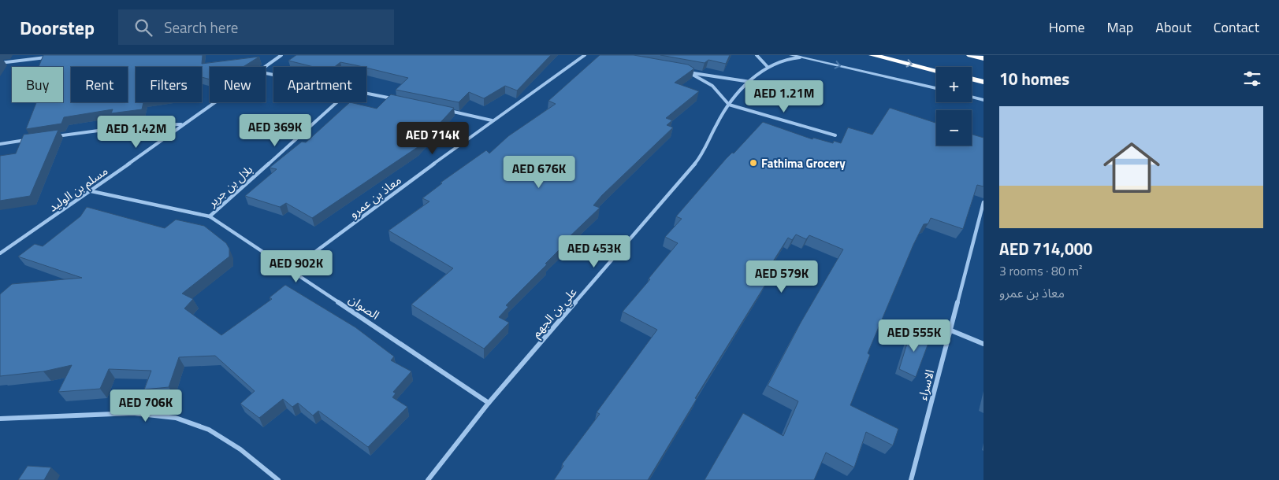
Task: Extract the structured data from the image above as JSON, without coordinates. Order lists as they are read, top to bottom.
{
  "streets": {
    "street": [
      "بلال بن جرير",
      "مسلم بن الوليد",
      "معاذ بن عمرو",
      "الصوان",
      "علي بن الجهم",
      "الاسراء"
    ]
  },
  "crossings": [
    ["بلال بن جرير", "الصوان"],
    ["مسلم بن الوليد", "الصوان"],
    ["معاذ بن عمرو", "الصوان"],
    ["الصوان", "علي بن الجهم"]
  ],
  "places": ["Fathima Grocery"],
  "page": {
    "header": "Doorstep",
    "search": "Search here",
    "nav": [
      "Home",
      "Map",
      "About",
      "Contact"
    ],
    "heading": "10 homes",
    "map_buttons": ["+", "−"],
    "chip": [
      "Buy",
      "Rent",
      "Filters",
      "New",
      "Apartment"
    ],
    "price": [
      "AED 1.21M",
      "AED 369K",
      "AED 1.42M",
      "AED 714K",
      "AED 676K",
      "AED 453K",
      "AED 902K",
      "AED 579K",
      "AED 555K",
      "AED 706K"
    ],
    "list": [
      {
        "name": "AED 714,000",
        "note": "3 rooms · 80 m² · معاذ بن عمرو"
      }
    ]
  }
}
